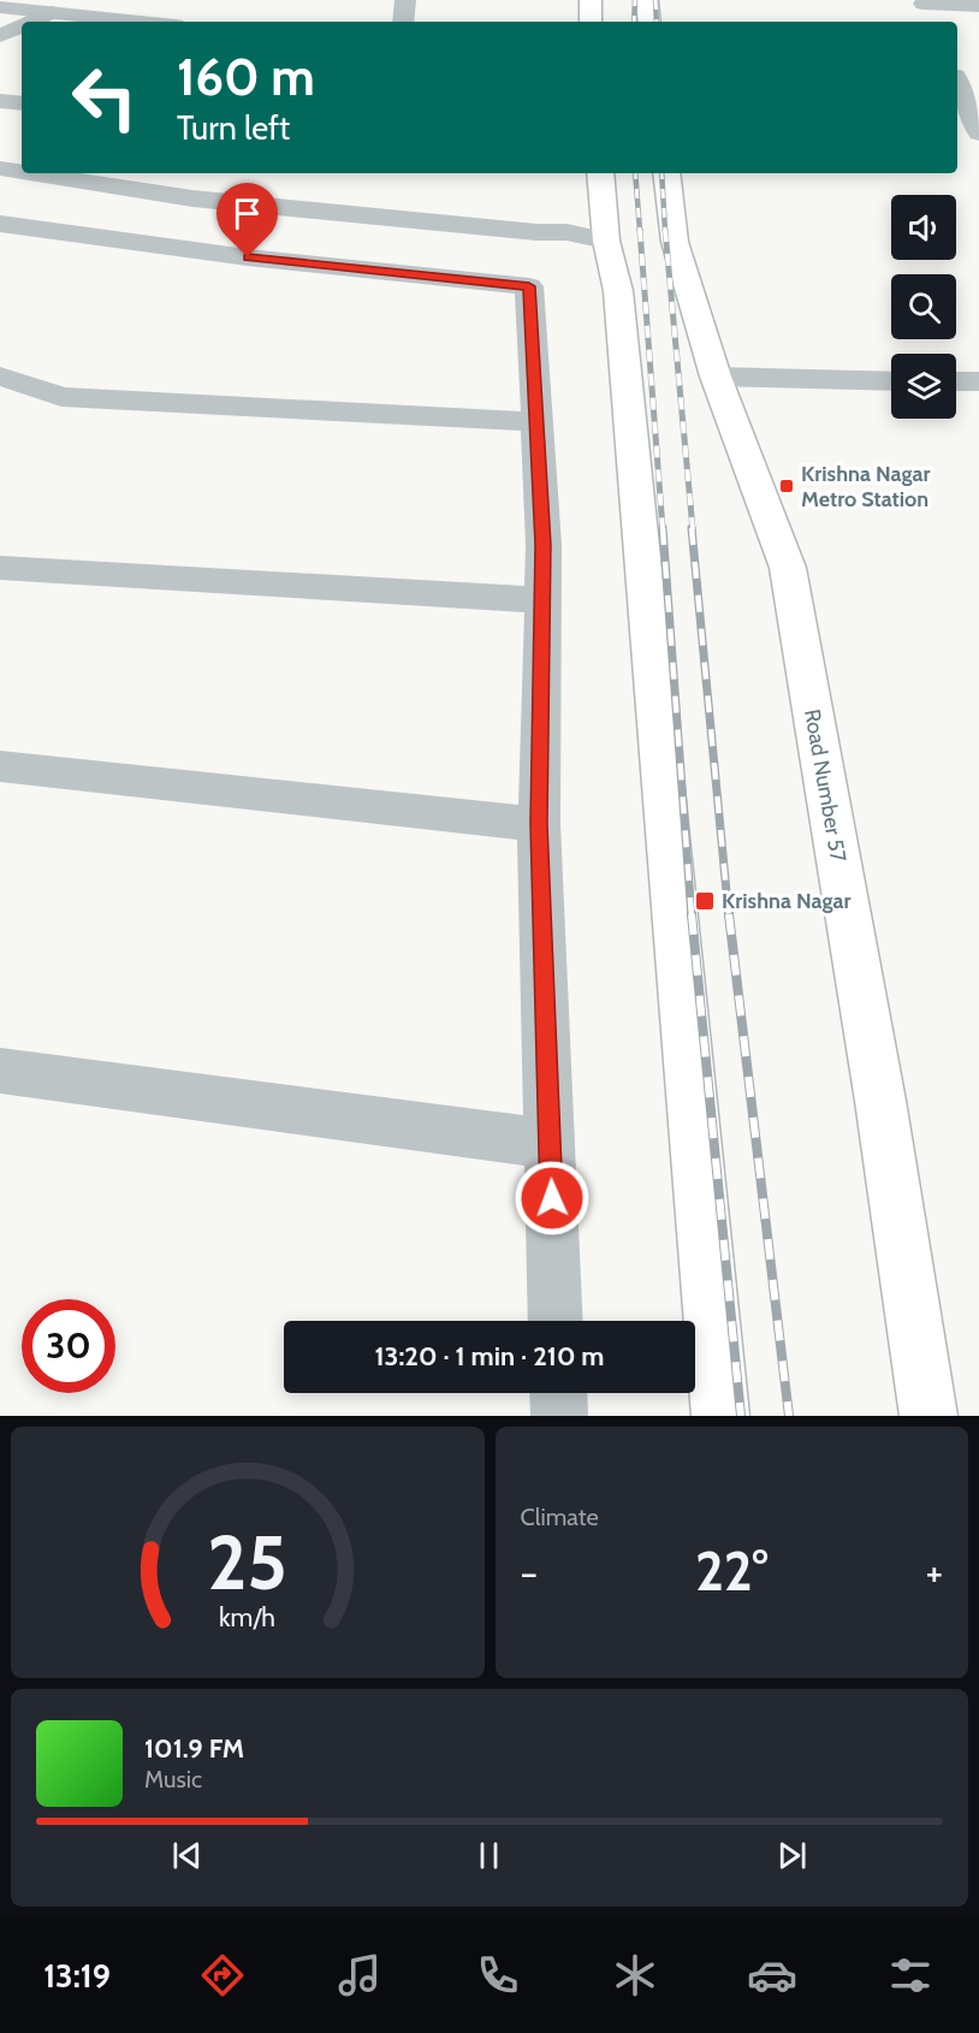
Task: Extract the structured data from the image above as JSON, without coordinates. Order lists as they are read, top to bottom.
{
  "streets": {
    "main road": ["Road Number 57"]
  },
  "places": {
    "transit": ["Krishna Nagar Metro Station", "Krishna Nagar"]
  },
  "page": {
    "turn": ["160 m", "Turn left"],
    "limit": "30",
    "trip": "13:20 · 1 min · 210 m",
    "tile": "Climate",
    "heat": ["−", "22°", "+"],
    "song": ["101.9 FM", "Music"],
    "tabs": "13:19",
    "gauge": ["25", "km/h"]
  }
}
